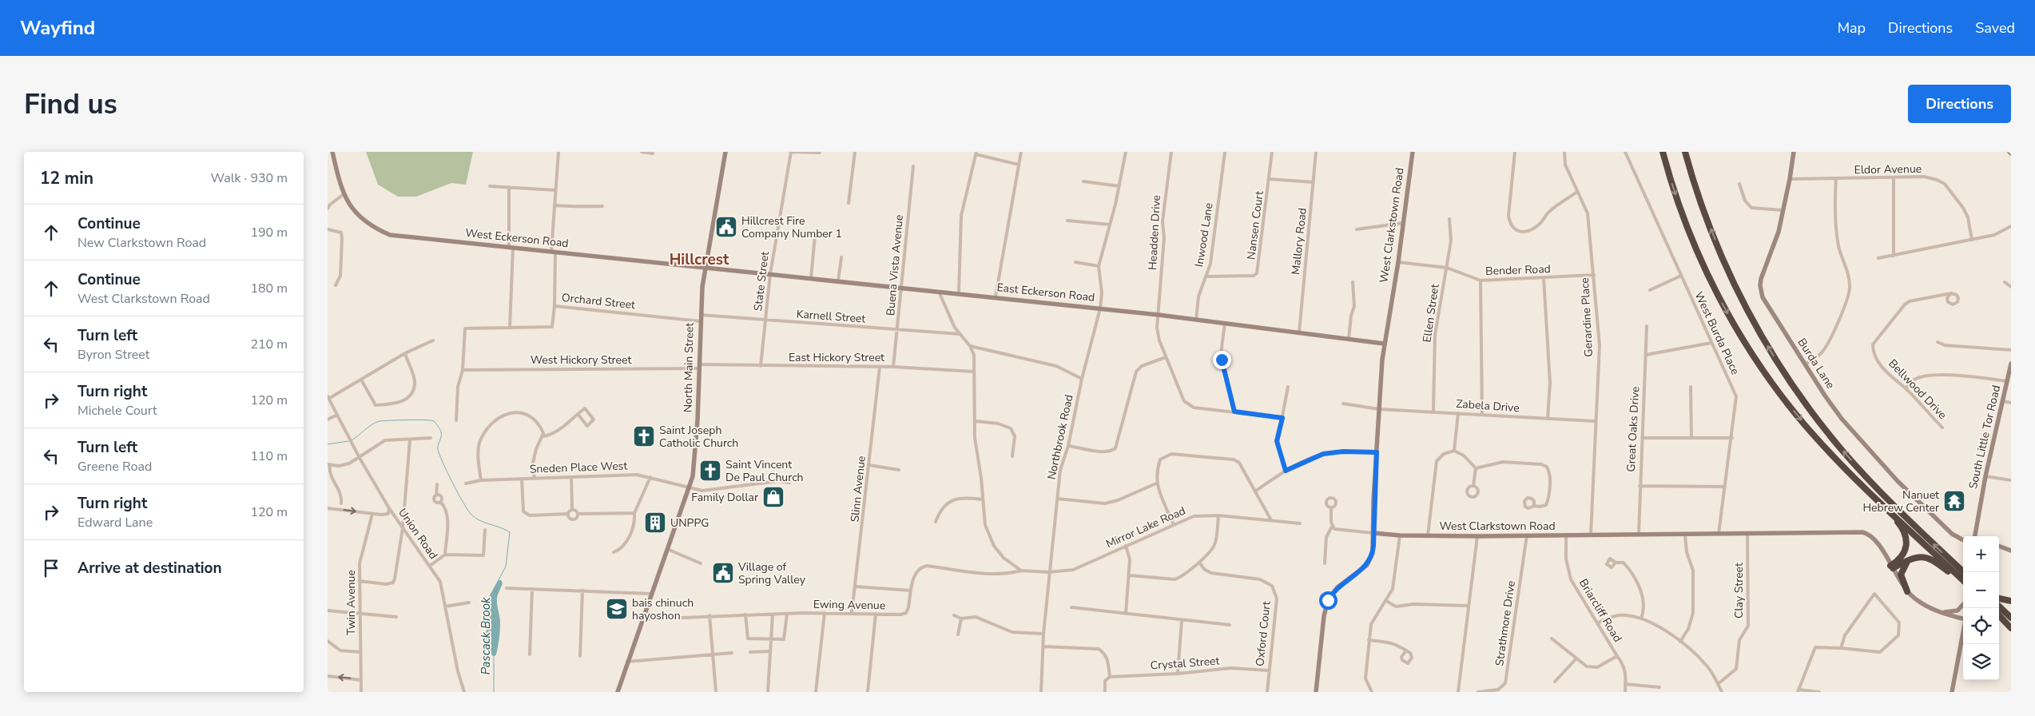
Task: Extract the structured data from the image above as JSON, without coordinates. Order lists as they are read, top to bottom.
{
  "streets": {
    "street": [
      "Eldor Avenue",
      "Nansen Court",
      "West Clarkstown Road",
      "Headden Drive",
      "Inwood Lane",
      "West Eckerson Road",
      "Mallory Road",
      "Buena Vista Avenue",
      "Bender Road",
      "State Street",
      "East Eckerson Road",
      "Orchard Street",
      "Ellen Street",
      "Karnell Street",
      "Gerardine Place",
      "West Burda Place",
      "East Hickory Street",
      "West Hickory Street",
      "Burda Lane",
      "North Main Street",
      "Bellwood Drive",
      "Zabela Drive",
      "Great Oaks Drive",
      "Northbrook Road",
      "South Little Tor Road",
      "Sneden Place West",
      "Slinn Avenue",
      "Mirror Lake Road",
      "Union Road",
      "Clay Street",
      "Twin Avenue",
      "Ewing Avenue",
      "Briarcliff Road",
      "Strathmore Drive",
      "Oxford Court",
      "Crystal Street"
    ]
  },
  "crossings": [
    ["Eldor Avenue", "Burda Lane"],
    ["Nansen Court", "Inwood Lane"],
    ["West Clarkstown Road", "Bender Road"],
    ["West Clarkstown Road", "East Eckerson Road"],
    ["West Clarkstown Road", "Gerardine Place"],
    ["West Clarkstown Road", "West Burda Place"],
    ["West Clarkstown Road", "Zabela Drive"],
    ["West Clarkstown Road", "Great Oaks Drive"],
    ["West Clarkstown Road", "Clay Street"],
    ["West Clarkstown Road", "Briarcliff Road"],
    ["West Clarkstown Road", "Strathmore Drive"],
    ["Headden Drive", "East Eckerson Road"],
    ["Inwood Lane", "East Eckerson Road"],
    ["West Eckerson Road", "East Eckerson Road"],
    ["West Eckerson Road", "North Main Street"],
    ["Mallory Road", "East Eckerson Road"],
    ["Buena Vista Avenue", "East Eckerson Road"],
    ["Buena Vista Avenue", "Karnell Street"],
    ["Buena Vista Avenue", "East Hickory Street"],
    ["Bender Road", "Ellen Street"],
    ["Bender Road", "Gerardine Place"],
    ["State Street", "East Eckerson Road"],
    ["State Street", "Karnell Street"],
    ["State Street", "East Hickory Street"],
    ["East Eckerson Road", "North Main Street"],
    ["East Eckerson Road", "Northbrook Road"],
    ["Orchard Street", "West Hickory Street"],
    ["Orchard Street", "North Main Street"],
    ["Ellen Street", "Zabela Drive"],
    ["Karnell Street", "North Main Street"],
    ["Gerardine Place", "Zabela Drive"],
    ["East Hickory Street", "West Hickory Street"],
    ["East Hickory Street", "North Main Street"],
    ["East Hickory Street", "Slinn Avenue"],
    ["West Hickory Street", "North Main Street"],
    ["North Main Street", "Sneden Place West"],
    ["North Main Street", "Ewing Avenue"],
    ["Northbrook Road", "Mirror Lake Road"],
    ["Slinn Avenue", "Ewing Avenue"],
    ["Mirror Lake Road", "Ewing Avenue"],
    ["Oxford Court", "Crystal Street"]
  ],
  "districts": ["Hillcrest"],
  "water": ["Pascack Brook"],
  "places": {
    "public building": ["Hillcrest Fire Company Number 1", "Village of Spring Valley"],
    "church": ["Saint Joseph Catholic Church", "Saint Vincent De Paul Church"],
    "shop": ["Family Dollar"],
    "temple": ["Nanuet Hebrew Center"],
    "building": ["UNPPG"],
    "school or university": ["bais chinuch hayoshon"]
  },
  "page": {
    "header": "Wayfind",
    "nav": ["Map", "Directions", "Saved"],
    "buttons": "Directions",
    "title": "Find us",
    "heading": ["12 min", "Walk · 930 m"],
    "list": [
      ["Continue", "New Clarkstown Road", "190 m"],
      ["Continue", "West Clarkstown Road", "180 m"],
      ["Turn left", "Byron Street", "210 m"],
      ["Turn right", "Michele Court", "120 m"],
      ["Turn left", "Greene Road", "110 m"],
      ["Turn right", "Edward Lane", "120 m"],
      "Arrive at destination"
    ],
    "map_buttons": ["+", "−"]
  }
}
